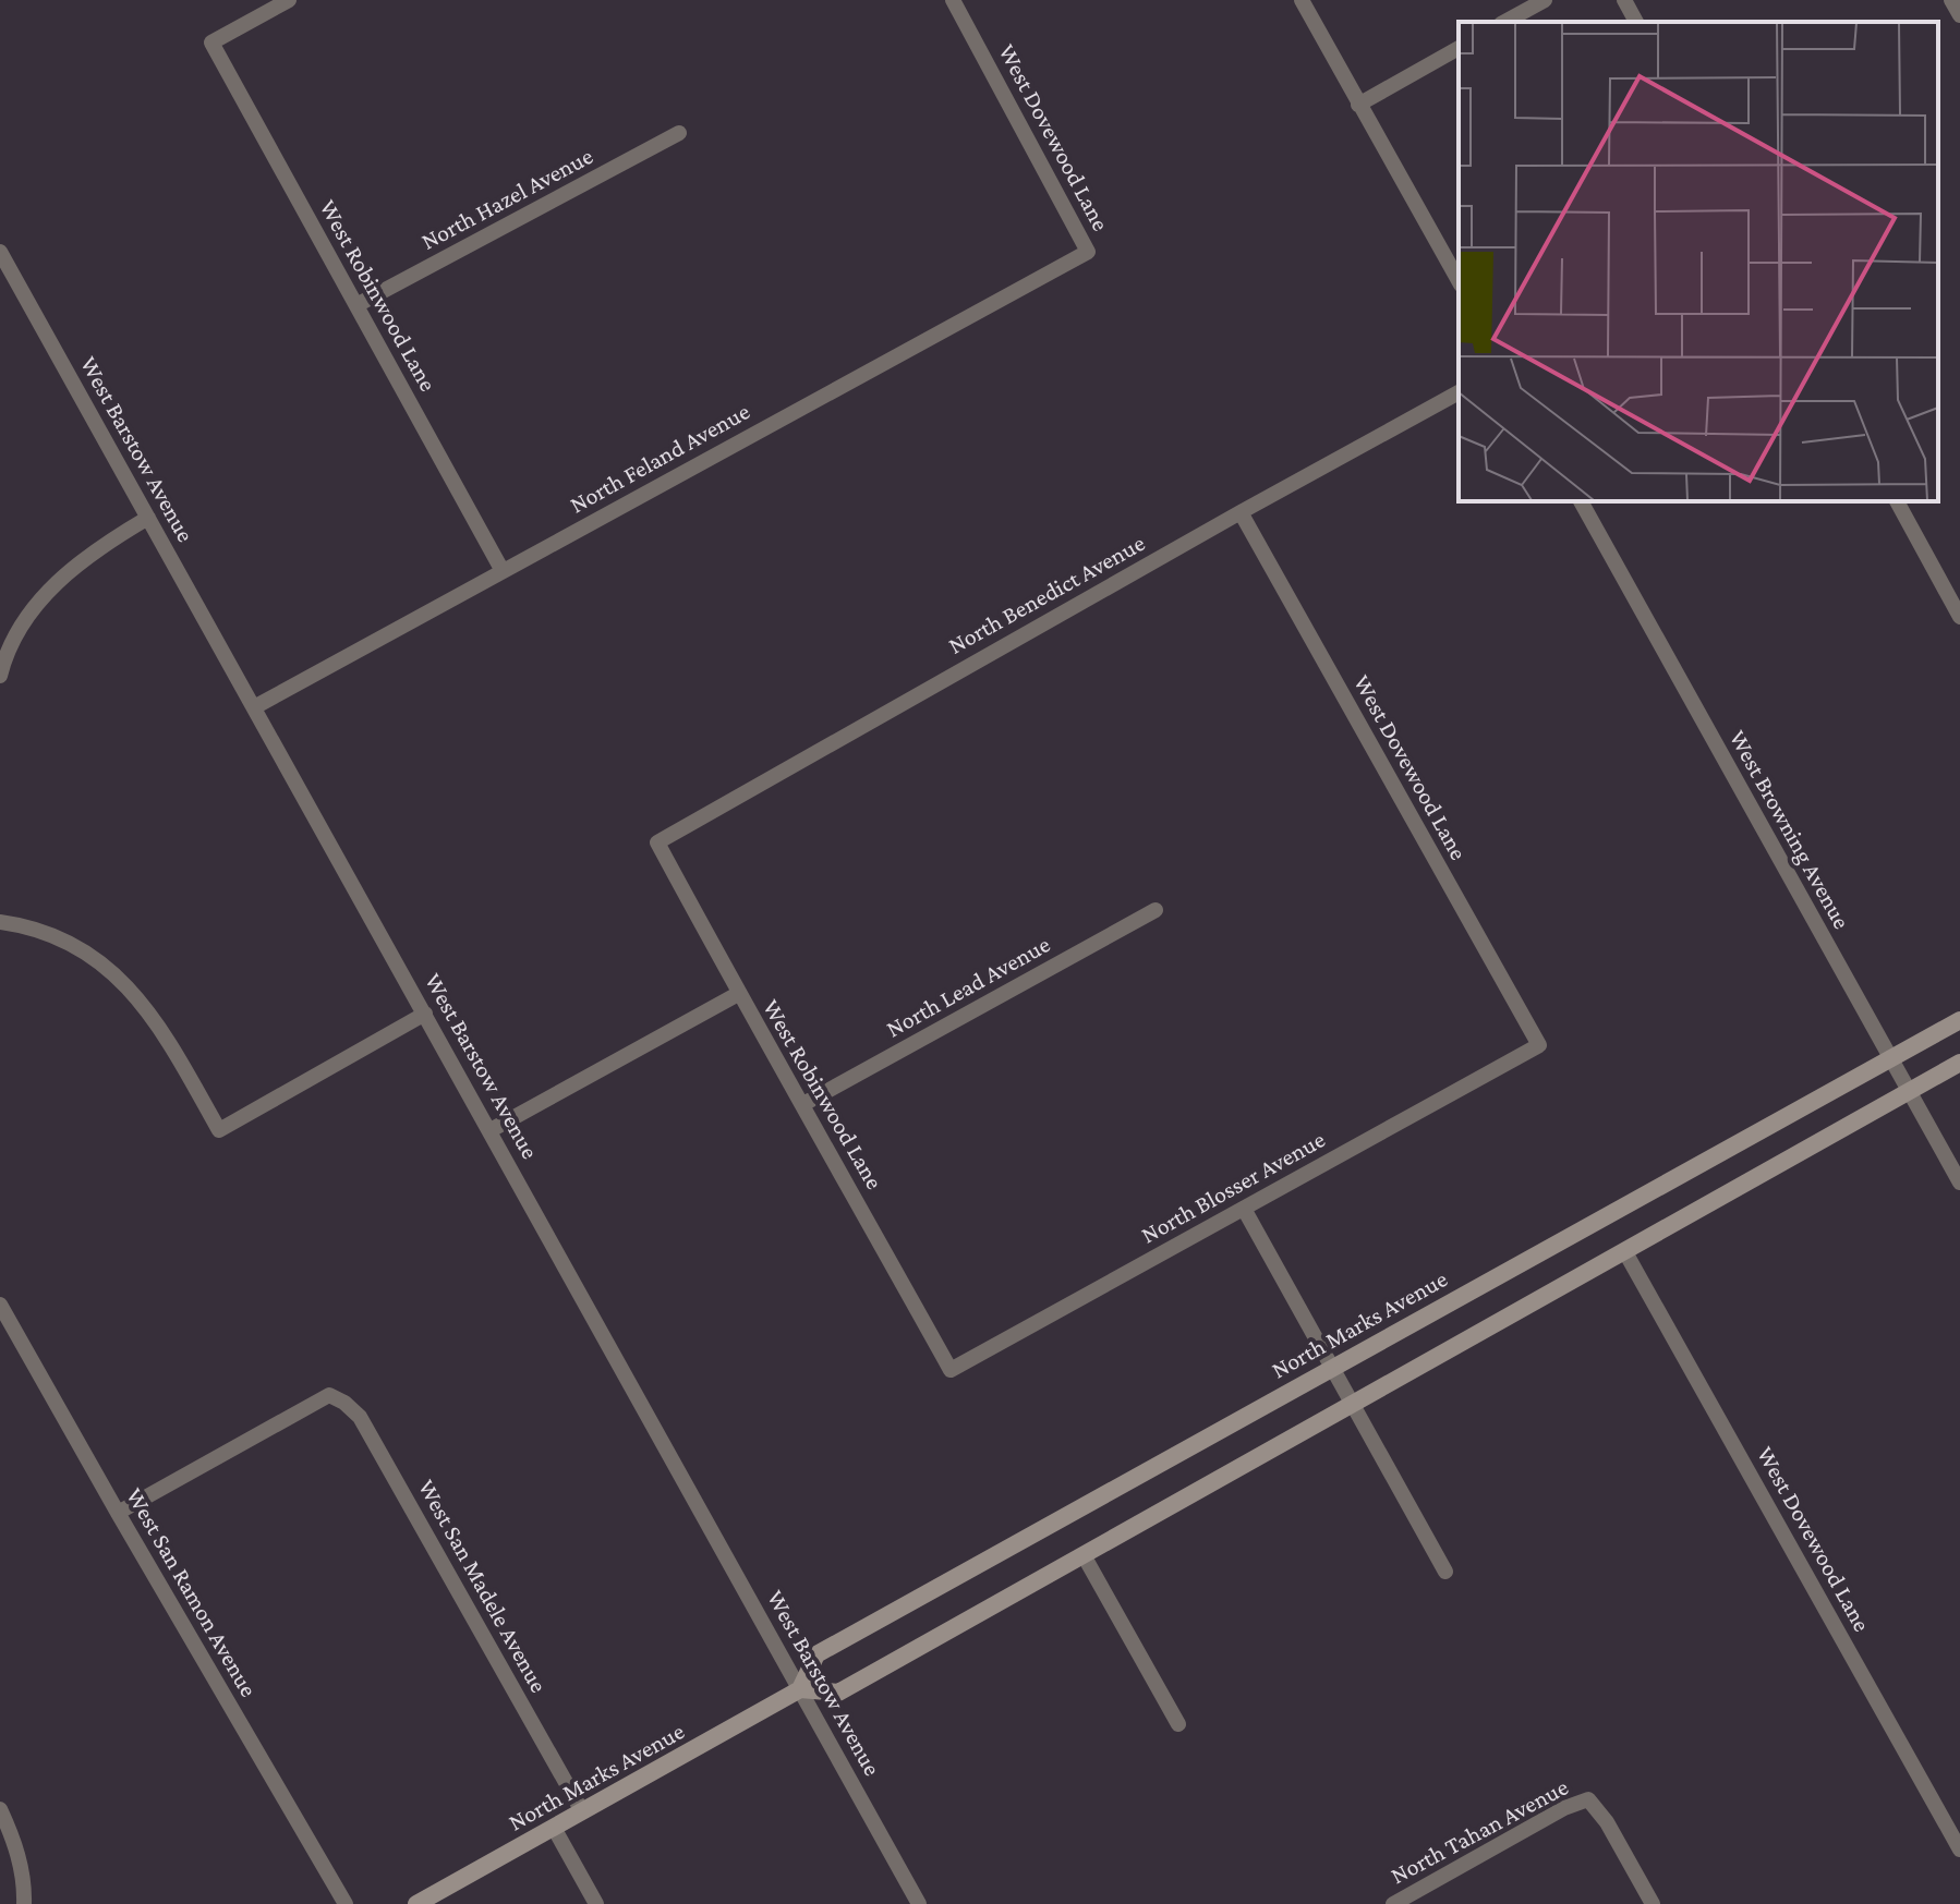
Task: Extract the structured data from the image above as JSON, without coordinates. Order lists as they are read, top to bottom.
{
  "streets": {
    "main road": ["North Marks Avenue"],
    "street": [
      "West Dovewood Lane",
      "North Hazel Avenue",
      "West Robinwood Lane",
      "West Barstow Avenue",
      "North Feland Avenue",
      "North Benedict Avenue",
      "West Browning Avenue",
      "North Lead Avenue",
      "North Blosser Avenue",
      "West San Madele Avenue",
      "West San Ramon Avenue",
      "North Tahan Avenue"
    ]
  },
  "crossings": [
    ["West Dovewood Lane", "North Feland Avenue"],
    ["West Dovewood Lane", "North Benedict Avenue"],
    ["West Dovewood Lane", "North Blosser Avenue"],
    ["North Hazel Avenue", "West Robinwood Lane"],
    ["West Robinwood Lane", "North Feland Avenue"],
    ["West Robinwood Lane", "North Benedict Avenue"],
    ["West Robinwood Lane", "North Lead Avenue"],
    ["West Robinwood Lane", "North Blosser Avenue"],
    ["West Barstow Avenue", "North Feland Avenue"],
    ["West Barstow Avenue", "North Marks Avenue"],
    ["West Browning Avenue", "North Marks Avenue"],
    ["North Marks Avenue", "West San Madele Avenue"],
    ["West San Madele Avenue", "West San Ramon Avenue"]
  ]
}
